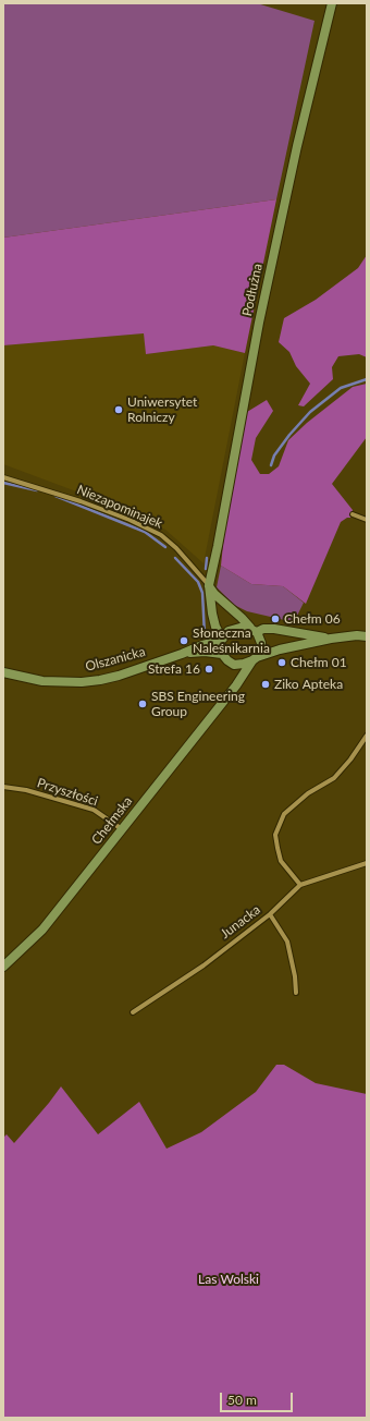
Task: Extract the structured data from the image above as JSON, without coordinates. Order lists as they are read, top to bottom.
{
  "streets": {
    "street": [
      "Podłużna",
      "Niezapominajek",
      "Olszanicka",
      "Przyszłości",
      "Chełmska",
      "Junacka"
    ]
  },
  "crossings": [
    ["Podłużna", "Niezapominajek"],
    ["Podłużna", "Olszanicka"],
    ["Podłużna", "Chełmska"],
    ["Olszanicka", "Chełmska"],
    ["Przyszłości", "Chełmska"]
  ],
  "parks": ["Las Wolski"],
  "places": [
    "Uniwersytet Rolniczy",
    "Chełm 06",
    "Słoneczna Naleśnikarnia",
    "Chełm 01",
    "Strefa 16",
    "Ziko Apteka",
    "SBS Engineering Group"
  ],
  "scale_bar": "50 m"
}
